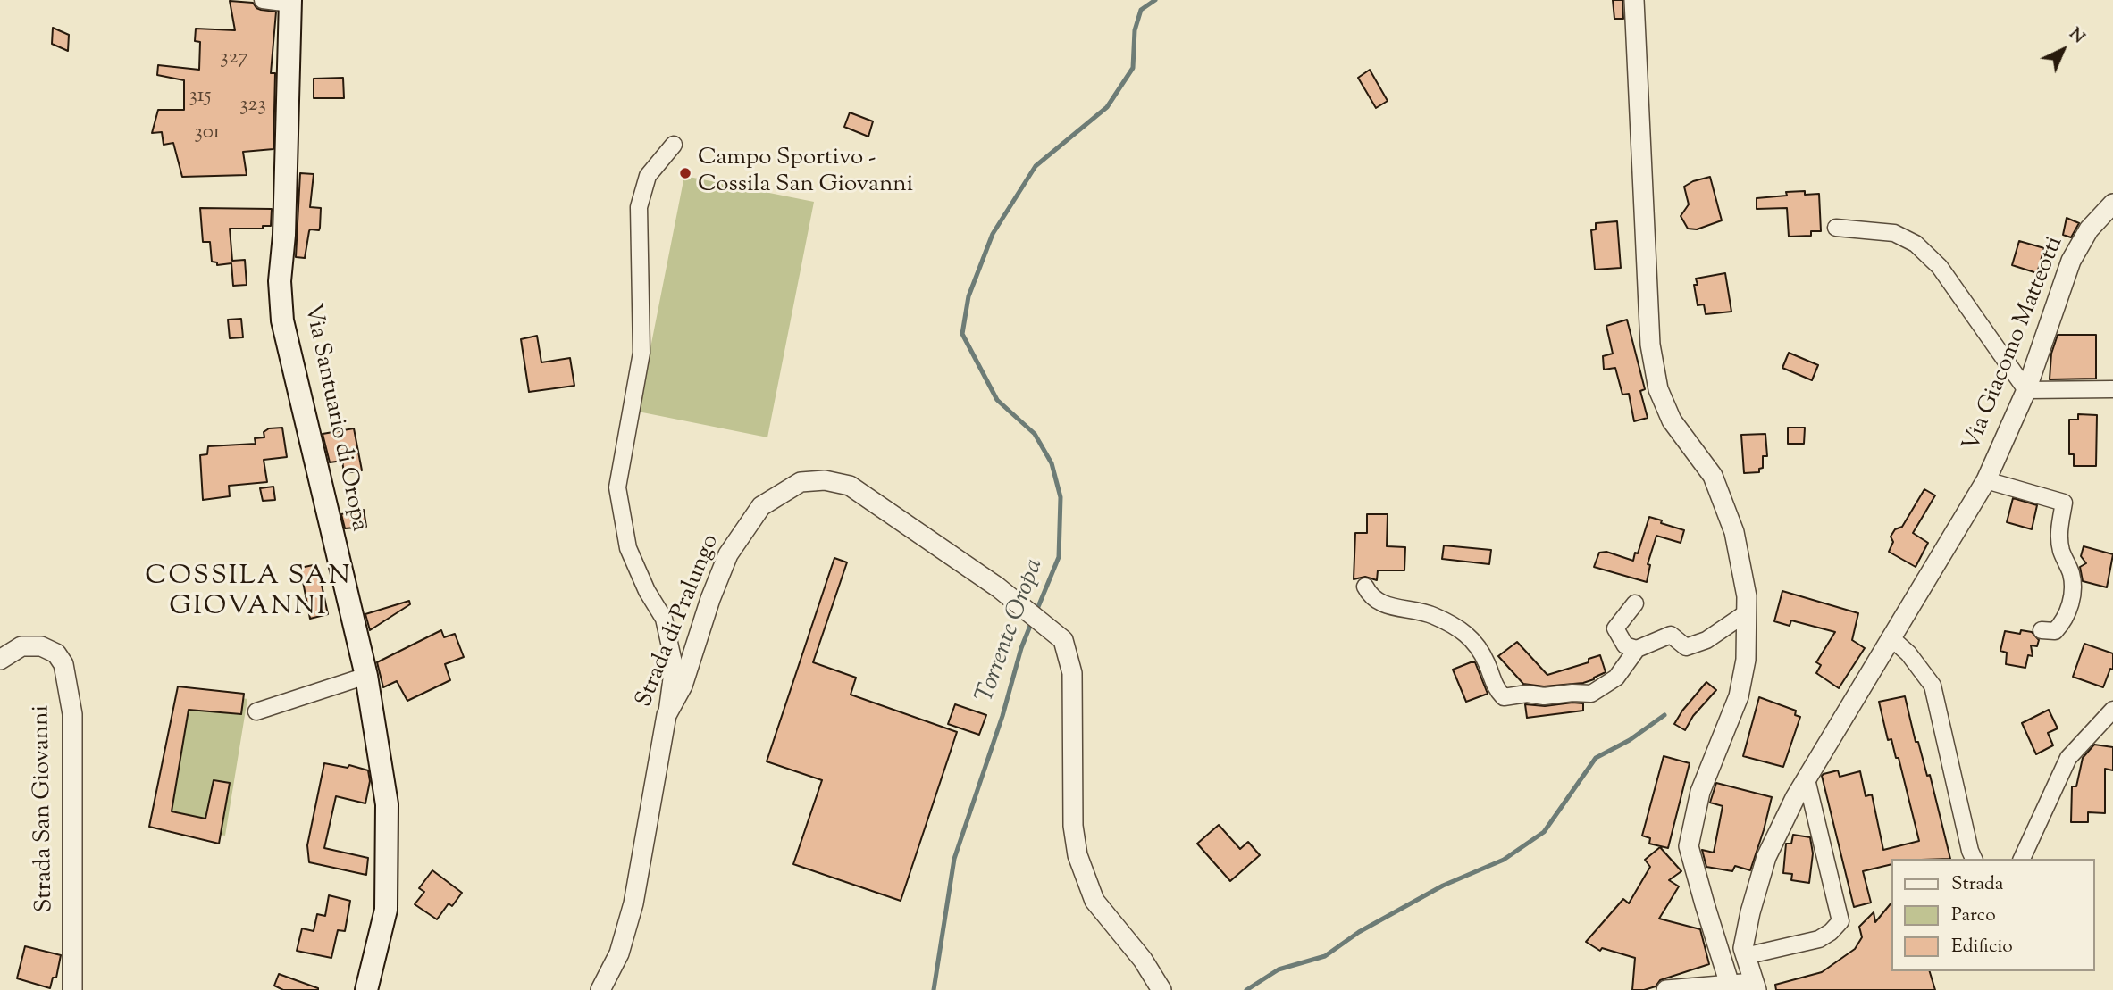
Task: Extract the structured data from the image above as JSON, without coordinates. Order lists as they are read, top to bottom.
{
  "streets": {
    "main road": ["Via Santuario di Oropa"],
    "street": ["Via Giacomo Matteotti", "Strada di Pralungo", "Strada San Giovanni"]
  },
  "districts": ["COSSILA SAN GIOVANNI"],
  "water": ["Torrente Oropa"],
  "places": ["Campo Sportivo - Cossila San Giovanni"],
  "house_numbers": [
    "327",
    "315",
    "323",
    "301"
  ],
  "legend": ["Strada", "Parco", "Edificio"],
  "north": "top right"
}
